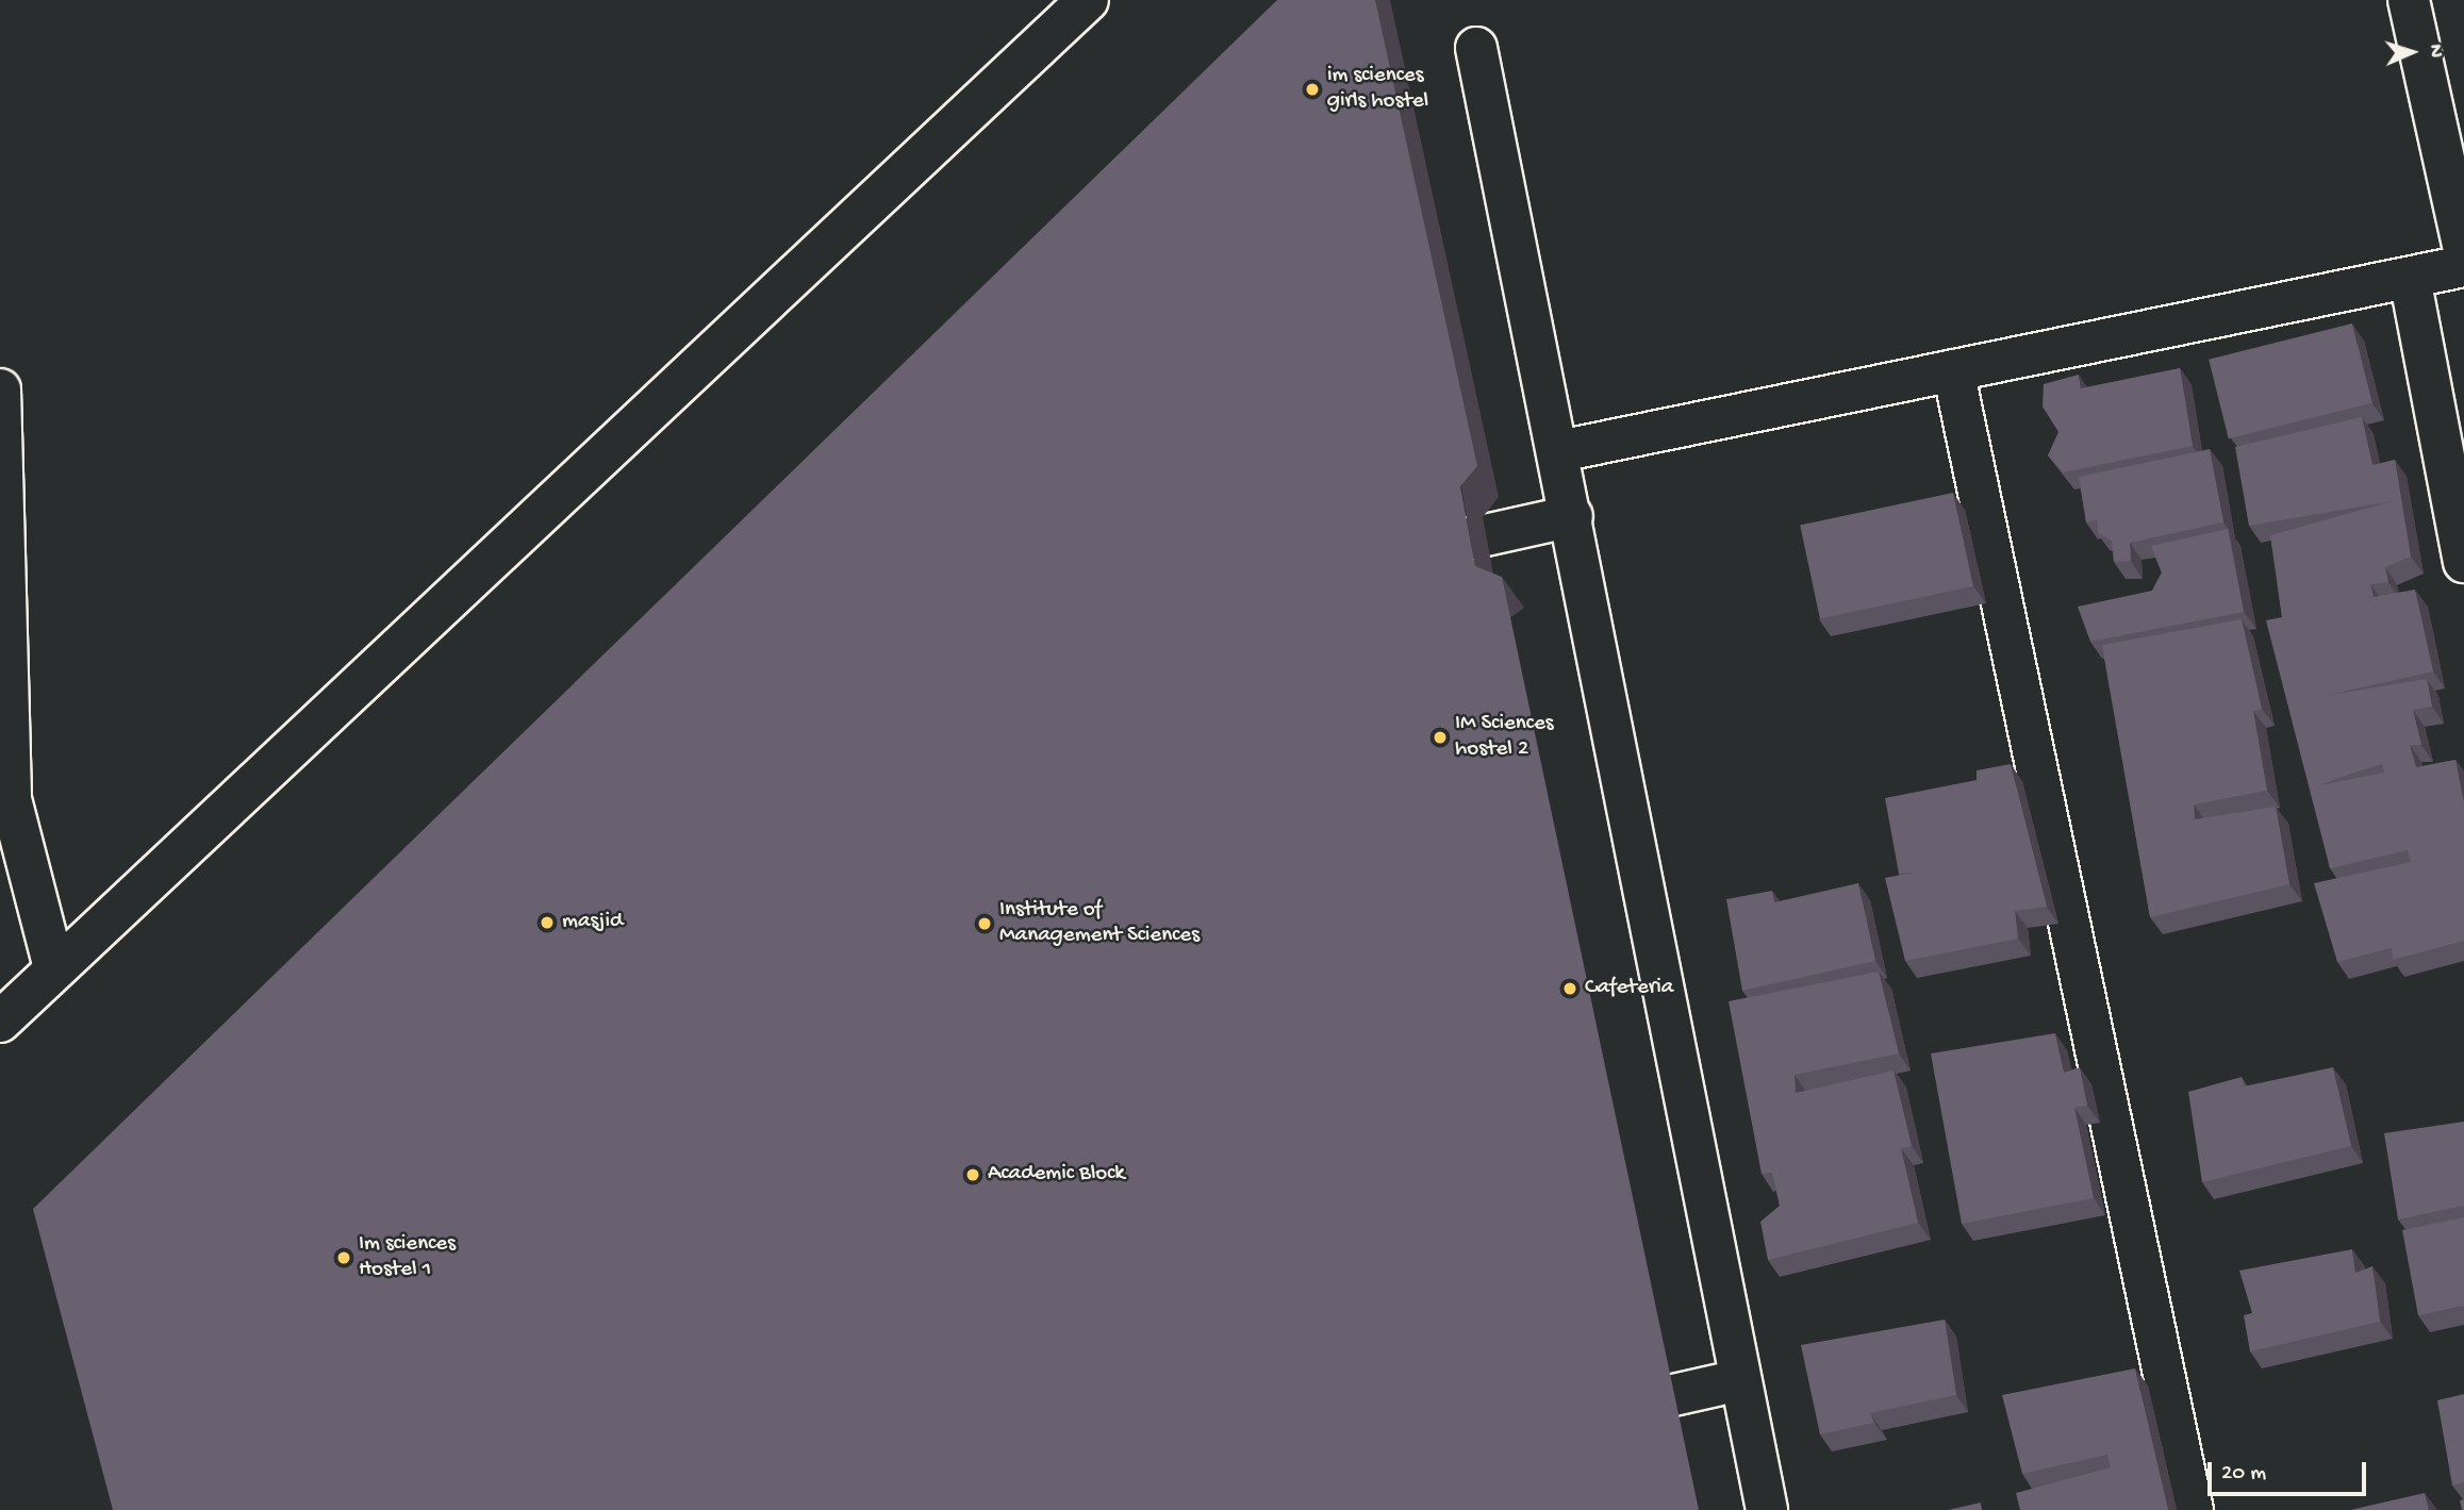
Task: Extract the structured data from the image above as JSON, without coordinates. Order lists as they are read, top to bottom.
{
  "places": [
    "im sciences girls hostel",
    "IM Sciences hostel 2",
    "masjid",
    "Institute of Management Sciences",
    "Cafeteria",
    "Academic Block",
    "Im sciences Hostel 1"
  ],
  "scale_bar": "20 m",
  "north": "right"
}
